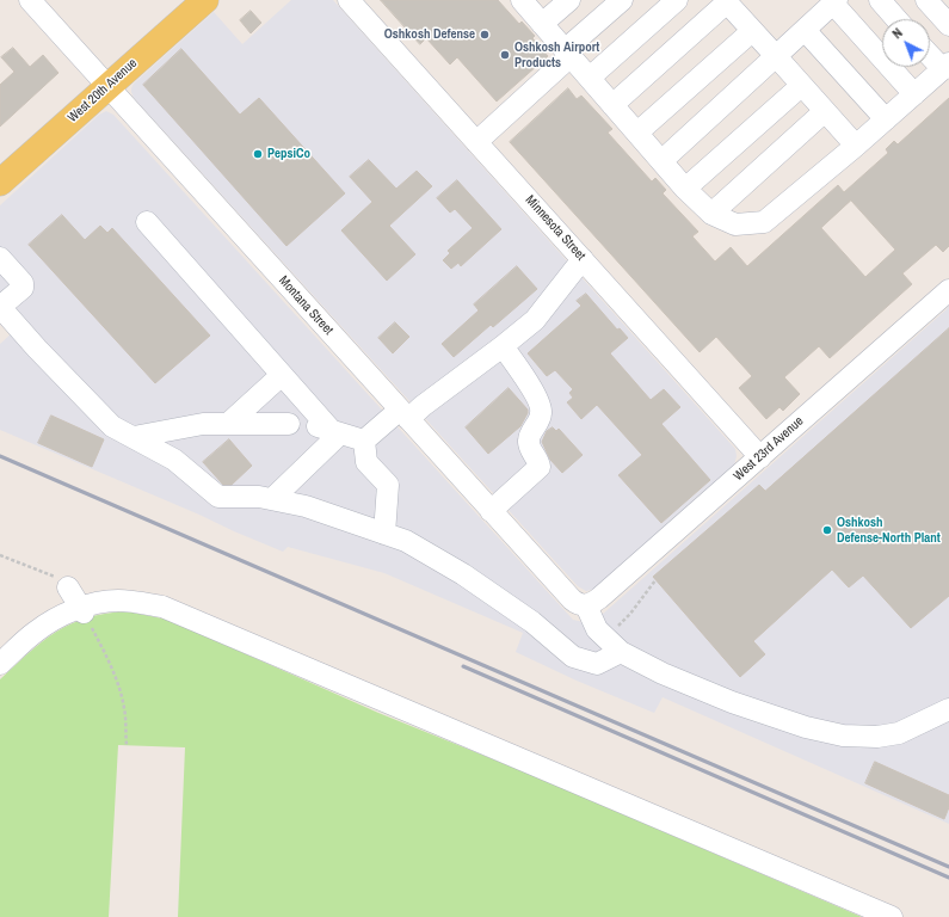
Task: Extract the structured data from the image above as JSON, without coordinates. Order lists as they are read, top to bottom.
{
  "streets": {
    "main road": ["West 20th Avenue"],
    "street": ["Minnesota Street", "Montana Street", "West 23rd Avenue"]
  },
  "crossings": [
    ["West 20th Avenue", "Montana Street"],
    ["Minnesota Street", "West 23rd Avenue"],
    ["Montana Street", "West 23rd Avenue"]
  ],
  "places": [
    "Oshkosh Defense",
    "Oshkosh Airport Products",
    "PepsiCo",
    "Oshkosh Defense-North Plant"
  ],
  "north": "top left"
}
